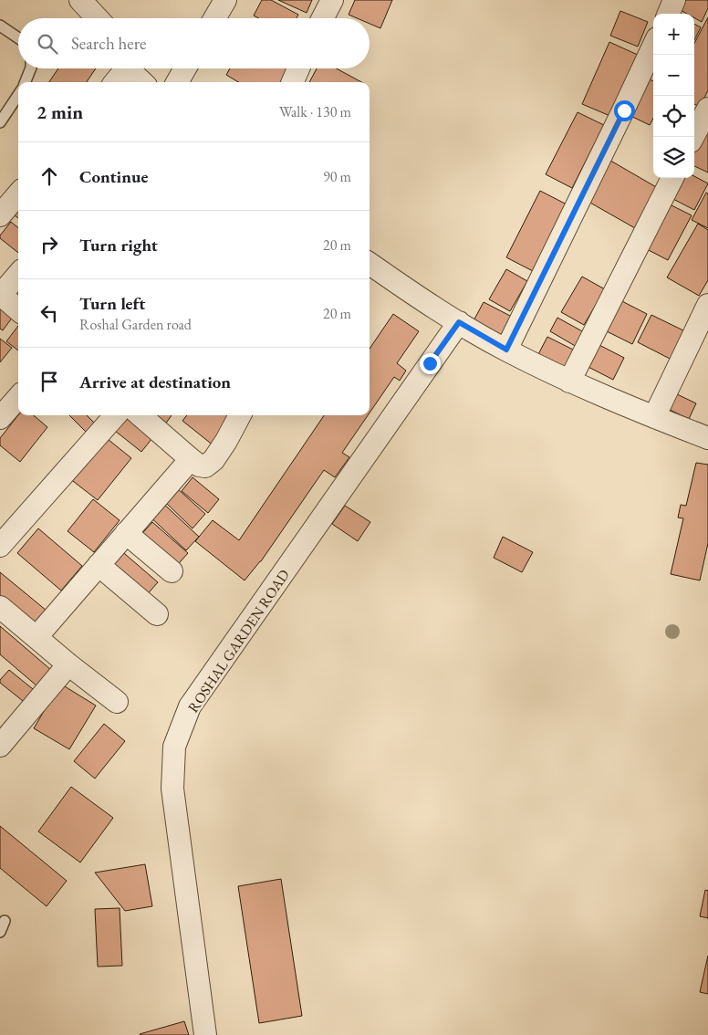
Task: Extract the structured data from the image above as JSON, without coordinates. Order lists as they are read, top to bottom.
{
  "streets": {
    "street": ["ROSHAL GARDEN ROAD"]
  },
  "page": {
    "map_buttons": ["+", "−"],
    "search": "Search here",
    "heading": ["2 min", "Walk · 130 m"],
    "list": [
      ["Continue", "90 m"],
      ["Turn right", "20 m"],
      ["Turn left", "Roshal Garden road", "20 m"],
      "Arrive at destination"
    ]
  }
}
